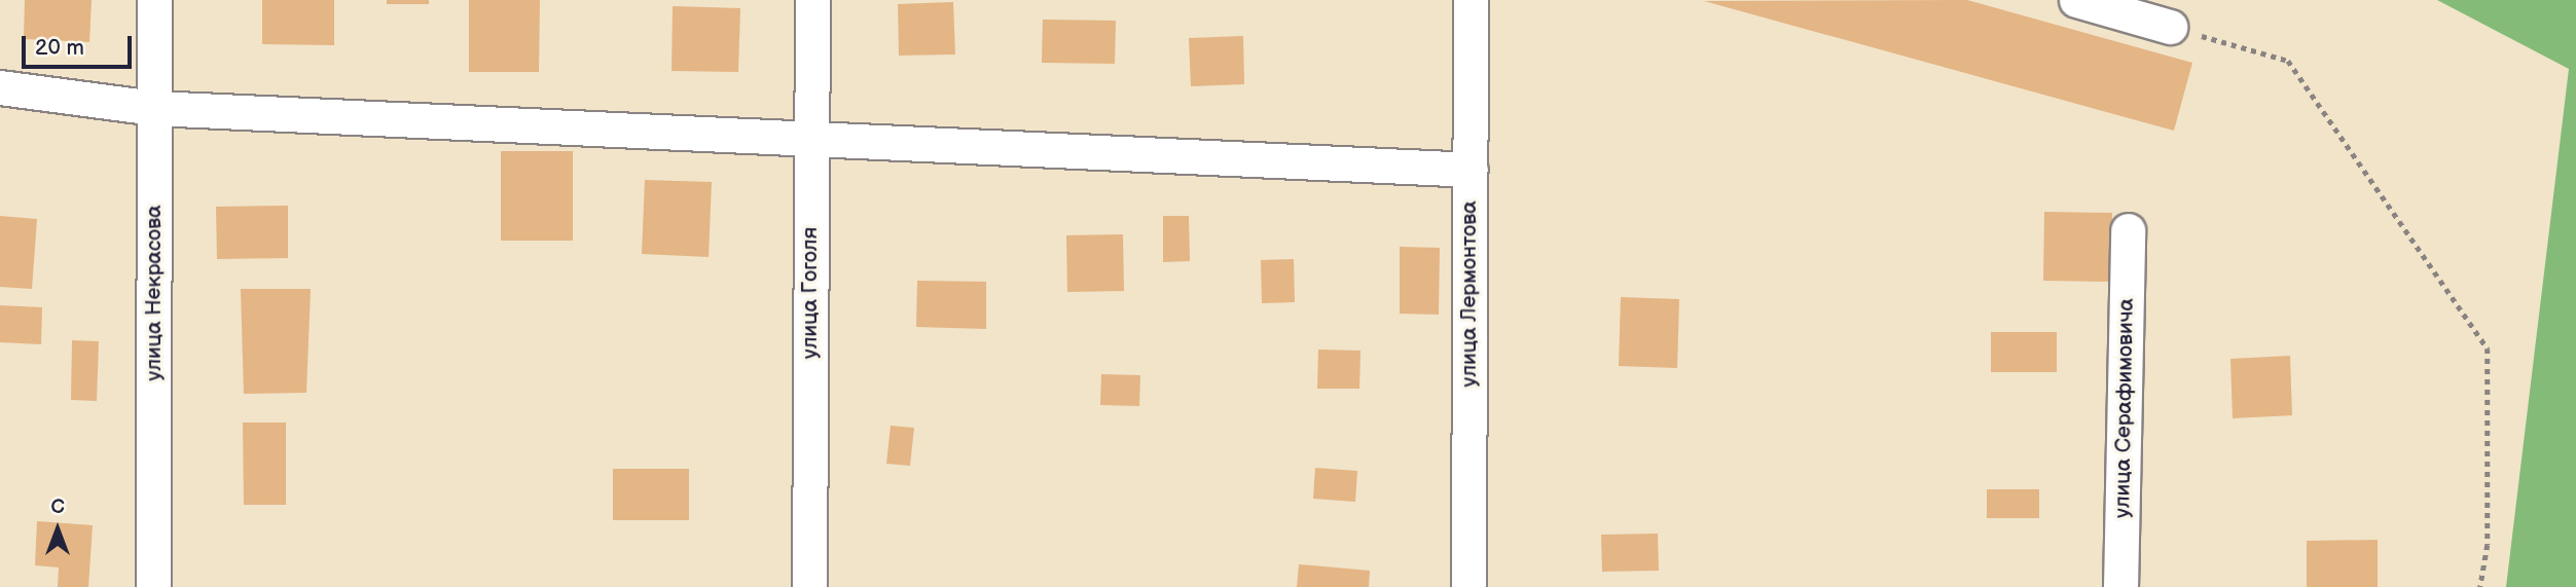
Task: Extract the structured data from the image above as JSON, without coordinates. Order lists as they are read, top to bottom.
{
  "streets": {
    "street": [
      "улица Некрасова",
      "улица Гоголя",
      "улица Лермонтова",
      "улица Серафимовича"
    ]
  },
  "scale_bar": "20 m",
  "north": "top"
}
